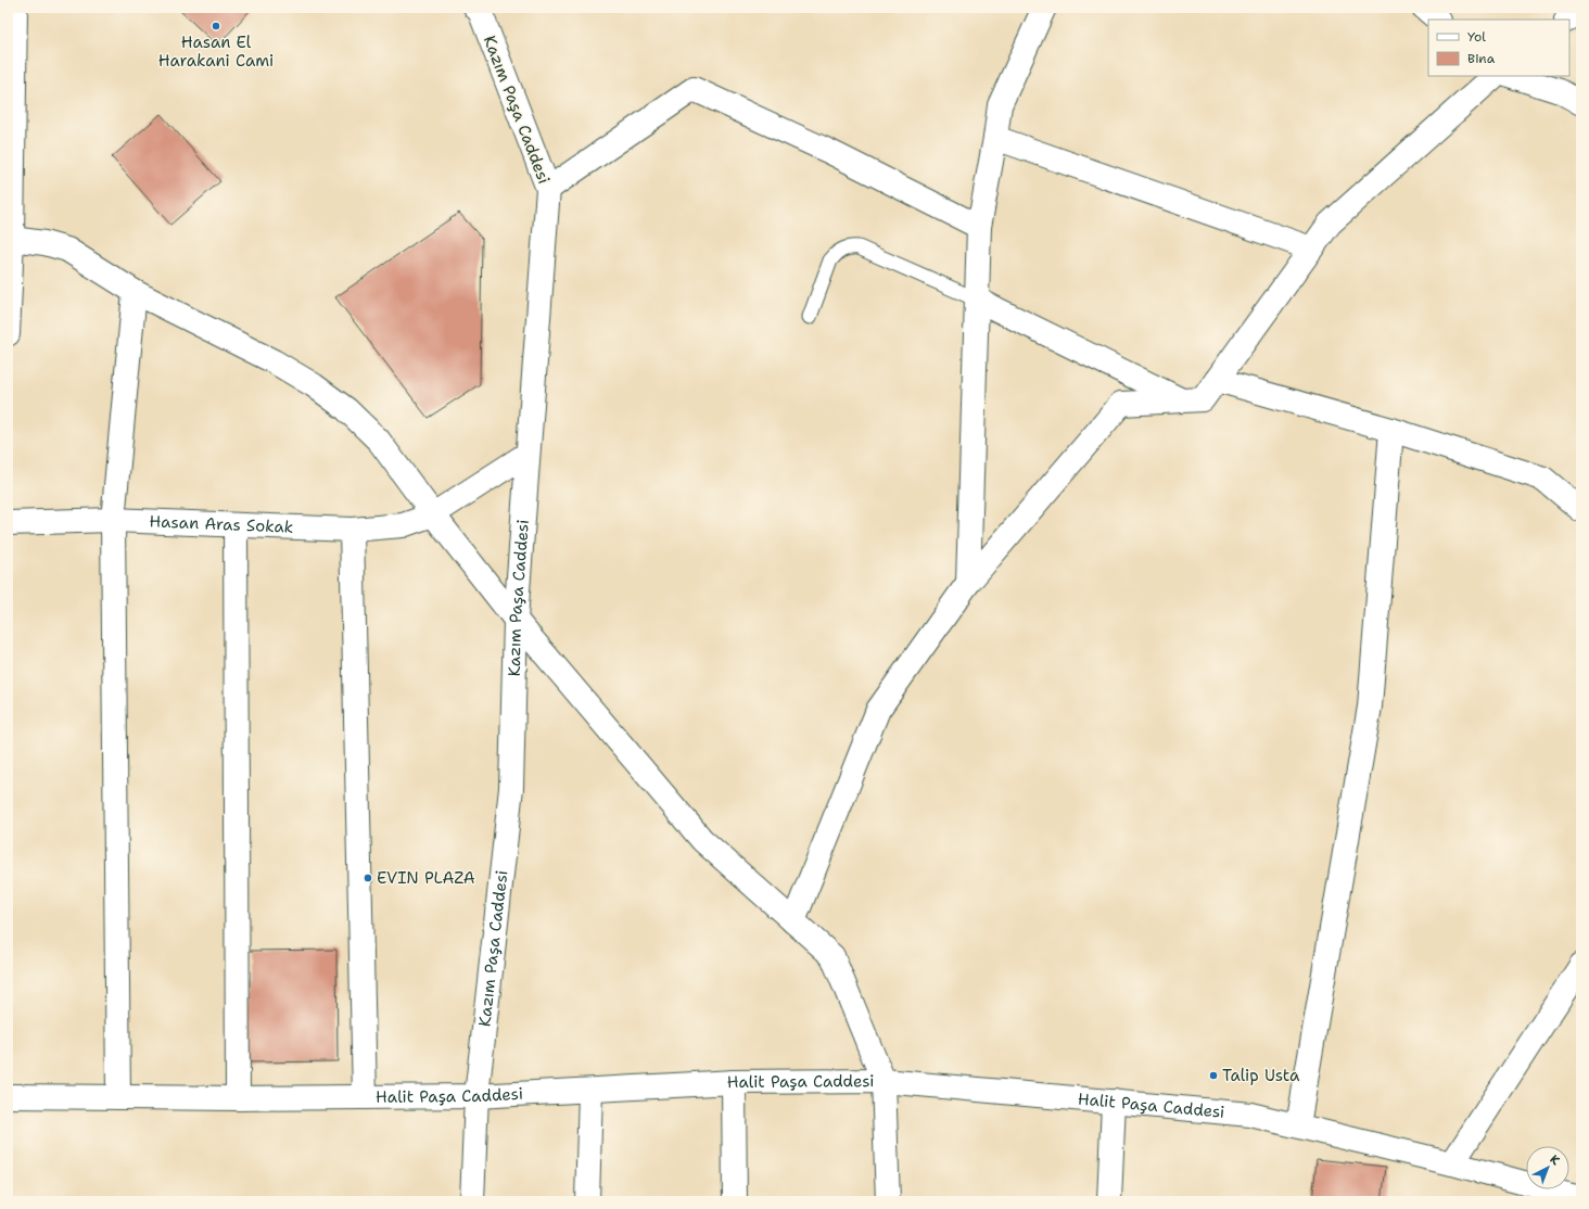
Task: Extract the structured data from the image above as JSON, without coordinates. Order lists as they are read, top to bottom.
{
  "streets": {
    "street": ["Kazım Paşa Caddesi", "Hasan Aras Sokak", "Halit Paşa Caddesi"]
  },
  "crossings": [
    ["Kazım Paşa Caddesi", "Hasan Aras Sokak"],
    ["Kazım Paşa Caddesi", "Halit Paşa Caddesi"]
  ],
  "places": ["Hasan El Harakani Cami", "EVIN PLAZA", "Talip Usta"],
  "legend": ["Yol", "Bina"],
  "north": "top right"
}
